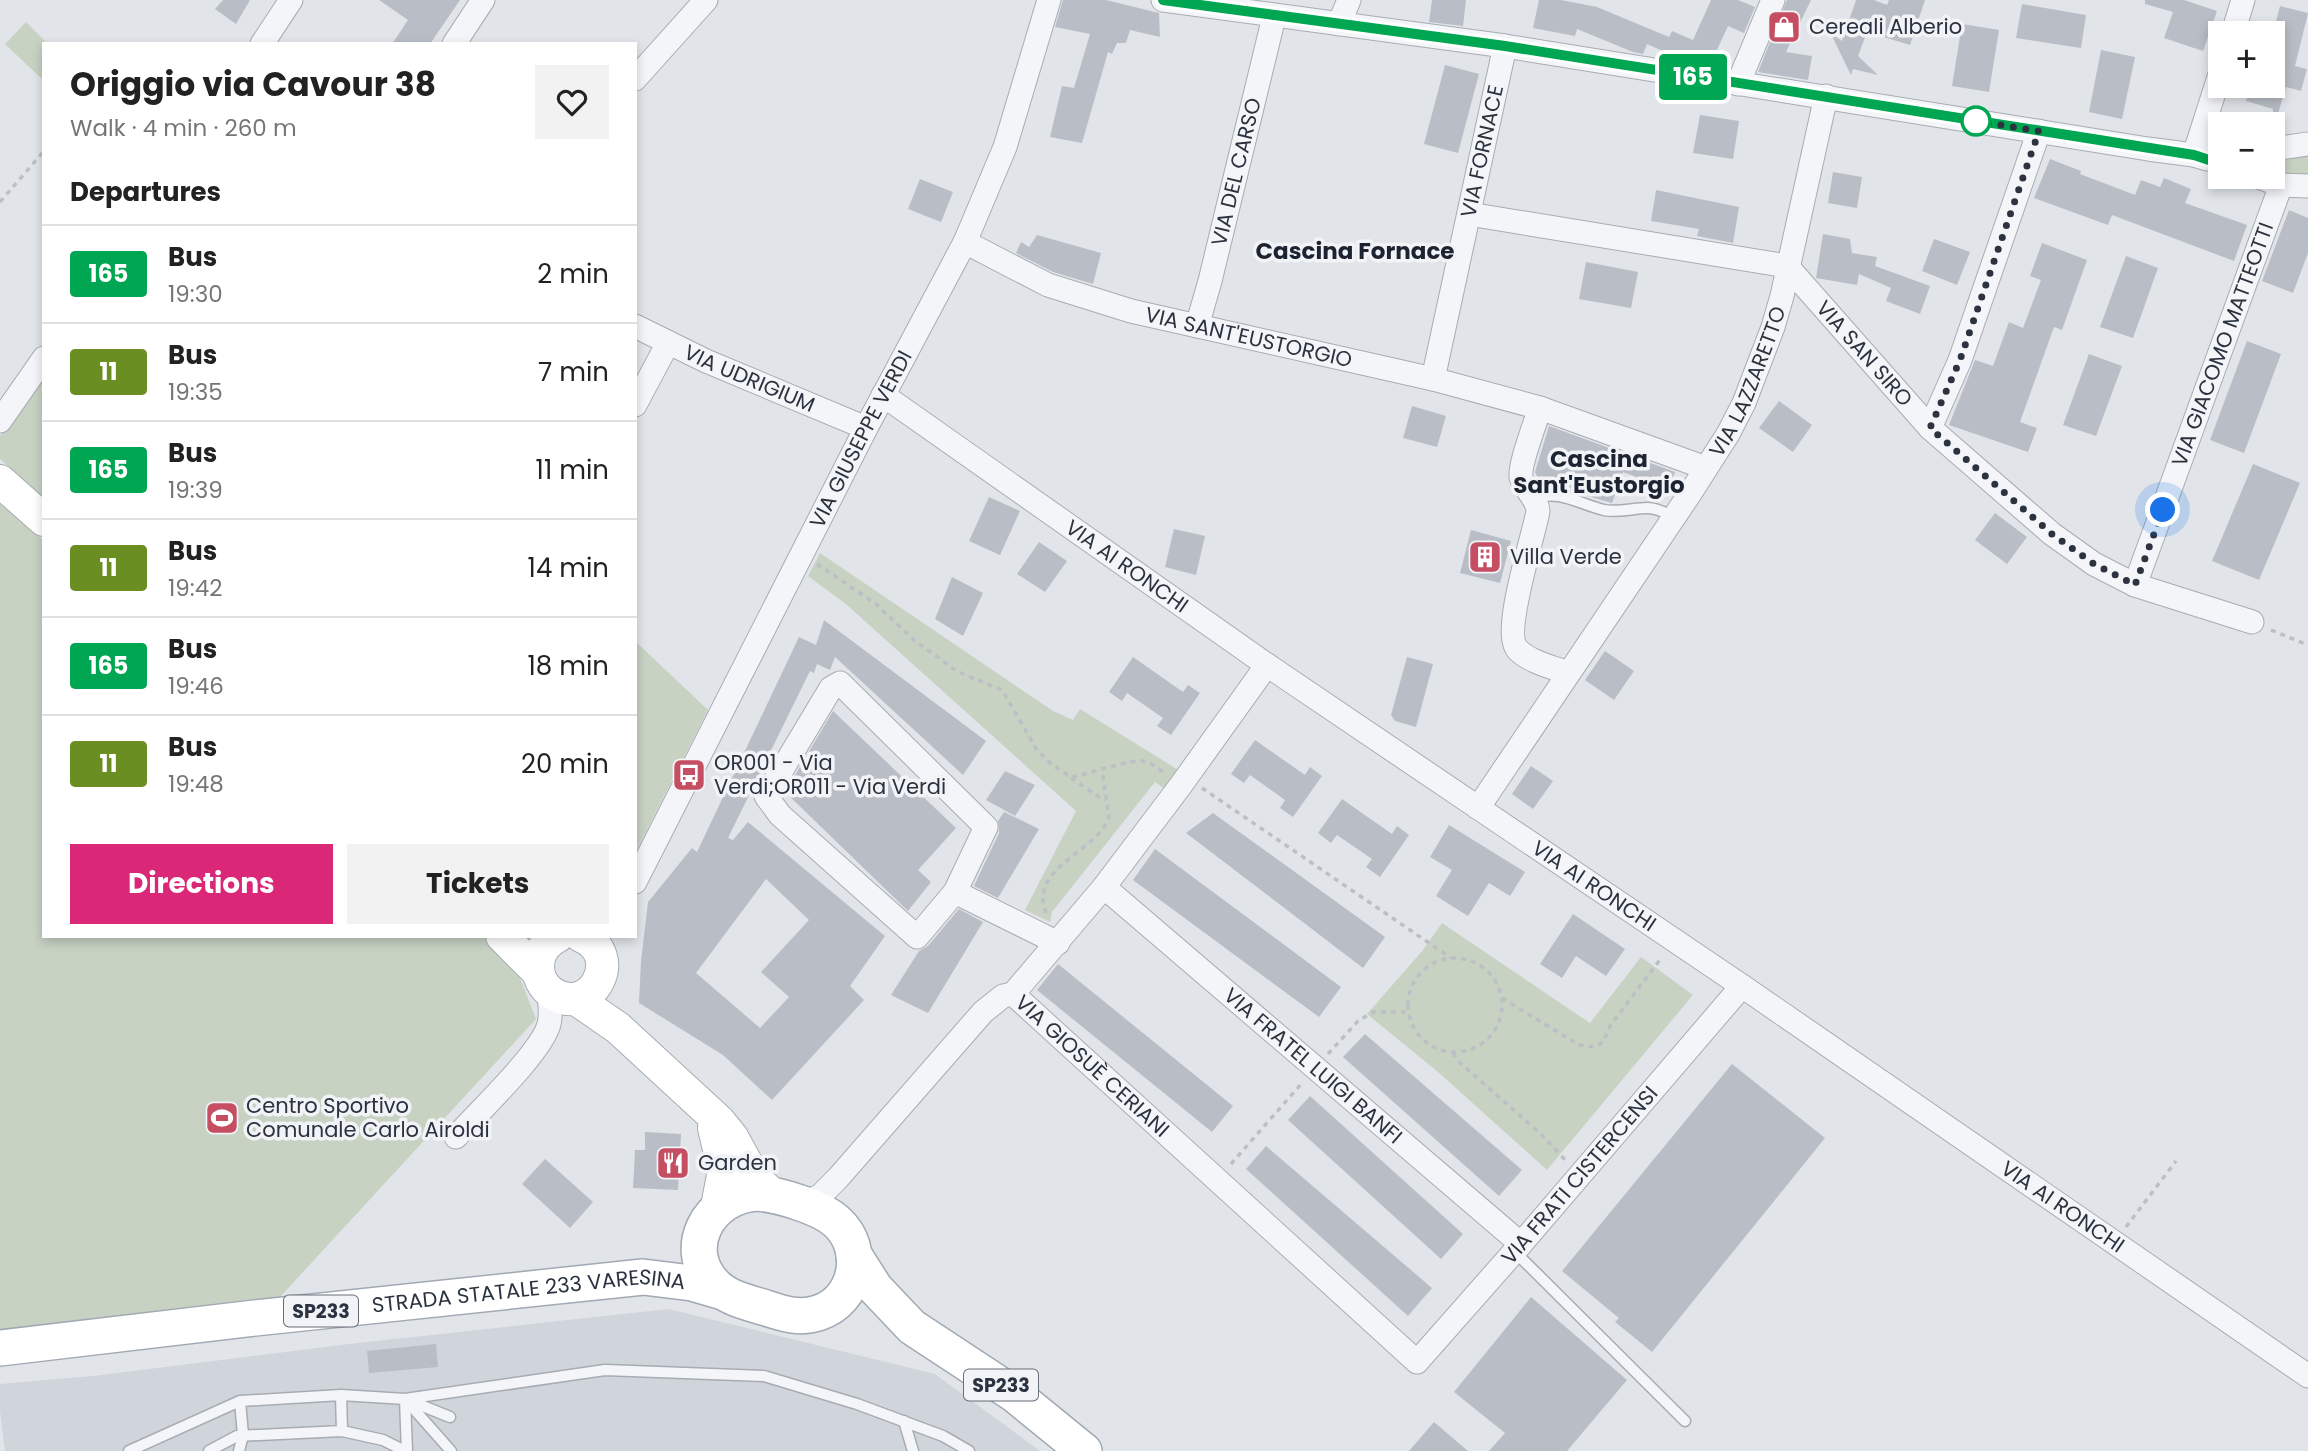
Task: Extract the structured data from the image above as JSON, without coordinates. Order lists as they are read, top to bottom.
{
  "streets": {
    "main road": ["STRADA STATALE 233 VARESINA", "SP233"],
    "street": [
      "VIA FORNACE",
      "VIA DEL CARSO",
      "VIA SANT'EUSTORGIO",
      "VIA GIACOMO MATTEOTTI",
      "VIA SAN SIRO",
      "VIA UDRIGIUM",
      "VIA LAZZARETTO",
      "VIA GIUSEPPE VERDI",
      "VIA AI RONCHI",
      "VIA FRATEL LUIGI BANFI",
      "VIA GIOSUÈ CERIANI",
      "VIA FRATI CISTERCENSI"
    ]
  },
  "crossings": [
    ["VIA FORNACE", "VIA SANT'EUSTORGIO"],
    ["VIA DEL CARSO", "VIA SANT'EUSTORGIO"],
    ["VIA SANT'EUSTORGIO", "VIA LAZZARETTO"],
    ["VIA SANT'EUSTORGIO", "VIA GIUSEPPE VERDI"],
    ["VIA GIACOMO MATTEOTTI", "VIA SAN SIRO"],
    ["VIA SAN SIRO", "VIA LAZZARETTO"],
    ["VIA UDRIGIUM", "VIA GIUSEPPE VERDI"],
    ["VIA LAZZARETTO", "VIA AI RONCHI"],
    ["VIA GIUSEPPE VERDI", "VIA AI RONCHI"],
    ["VIA AI RONCHI", "VIA GIOSUÈ CERIANI"],
    ["VIA AI RONCHI", "VIA FRATI CISTERCENSI"],
    ["VIA FRATEL LUIGI BANFI", "VIA GIOSUÈ CERIANI"],
    ["VIA FRATEL LUIGI BANFI", "VIA FRATI CISTERCENSI"],
    ["VIA GIOSUÈ CERIANI", "VIA FRATI CISTERCENSI"],
    ["STRADA STATALE 233 VARESINA", "SP233"]
  ],
  "districts": ["Cascina Fornace", "Cascina Sant'Eustorgio"],
  "places": {
    "shop": ["Cereali Alberio"],
    "building": ["Villa Verde"],
    "bus stop": ["OR001 - Via Verdi;OR011 - Via Verdi"],
    "sports": ["Centro Sportivo Comunale Carlo Airoldi"],
    "restaurant": ["Garden"]
  },
  "lines": ["bus line 165"],
  "page": {
    "on_map": "165",
    "map_buttons": ["+", "−"],
    "heading": [
      ["Origgio via Cavour 38", "Walk · 4 min · 260 m"],
      "Departures"
    ],
    "list": [
      {
        "mark": "165",
        "name": "Bus",
        "note": "19:30",
        "value": "2 min"
      },
      {
        "mark": "11",
        "name": "Bus",
        "note": "19:35",
        "value": "7 min"
      },
      {
        "mark": "165",
        "name": "Bus",
        "note": "19:39",
        "value": "11 min"
      },
      {
        "mark": "11",
        "name": "Bus",
        "note": "19:42",
        "value": "14 min"
      },
      {
        "mark": "165",
        "name": "Bus",
        "note": "19:46",
        "value": "18 min"
      },
      {
        "mark": "11",
        "name": "Bus",
        "note": "19:48",
        "value": "20 min"
      }
    ],
    "buttons": ["Directions", "Tickets"]
  }
}
